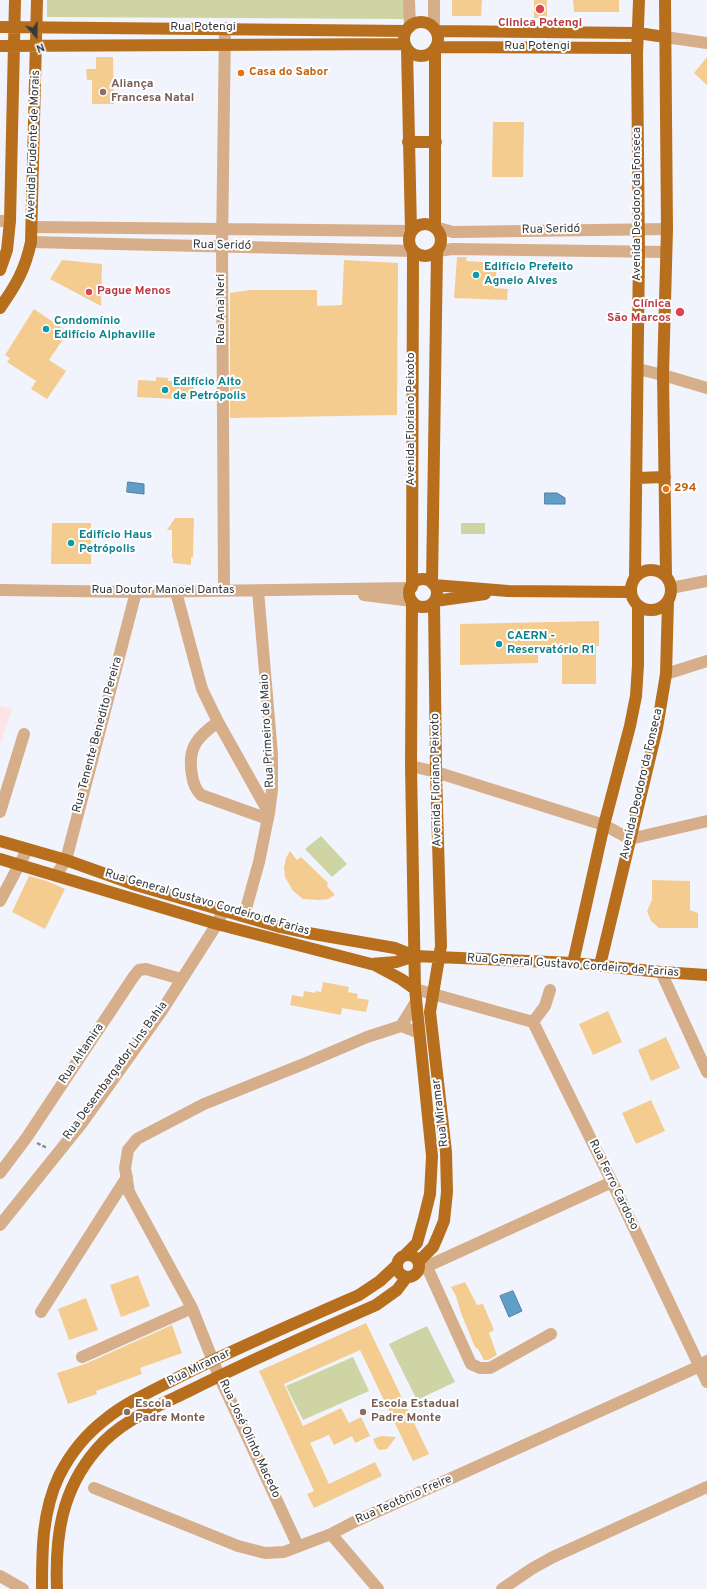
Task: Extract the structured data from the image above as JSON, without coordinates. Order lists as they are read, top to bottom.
{
  "streets": {
    "main road": [
      "Rua Potengi",
      "Avenida Prudente de Morais",
      "Avenida Deodoro da Fonseca",
      "Avenida Floriano Peixoto",
      "Rua General Gustavo Cordeiro de Farias",
      "Rua Miramar"
    ],
    "street": [
      "Rua Seridó",
      "Rua Ana Neri",
      "Rua Doutor Manoel Dantas",
      "Rua Primeiro de Maio",
      "Rua Tenente Benedito Pereira",
      "Rua Altamira",
      "Rua Desembargador Lins Bahia",
      "Rua Ferro Cardoso",
      "Rua José Olinto Macedo",
      "Rua Teotônio Freire"
    ]
  },
  "crossings": [
    ["Rua Potengi", "Avenida Prudente de Morais"],
    ["Rua Potengi", "Avenida Deodoro da Fonseca"],
    ["Rua Potengi", "Rua Ana Neri"],
    ["Avenida Prudente de Morais", "Rua Seridó"],
    ["Avenida Deodoro da Fonseca", "Rua Seridó"],
    ["Avenida Deodoro da Fonseca", "Rua General Gustavo Cordeiro de Farias"],
    ["Rua Seridó", "Rua Ana Neri"],
    ["Rua Seridó", "Avenida Floriano Peixoto"],
    ["Rua Ana Neri", "Rua Doutor Manoel Dantas"],
    ["Avenida Floriano Peixoto", "Rua Doutor Manoel Dantas"],
    ["Avenida Floriano Peixoto", "Rua General Gustavo Cordeiro de Farias"],
    ["Avenida Floriano Peixoto", "Rua Miramar"],
    ["Rua Doutor Manoel Dantas", "Rua Primeiro de Maio"],
    ["Rua Doutor Manoel Dantas", "Rua Tenente Benedito Pereira"],
    ["Rua Primeiro de Maio", "Rua General Gustavo Cordeiro de Farias"],
    ["Rua Tenente Benedito Pereira", "Rua General Gustavo Cordeiro de Farias"],
    ["Rua General Gustavo Cordeiro de Farias", "Rua Desembargador Lins Bahia"],
    ["Rua General Gustavo Cordeiro de Farias", "Rua Miramar"],
    ["Rua Altamira", "Rua Desembargador Lins Bahia"],
    ["Rua Miramar", "Rua José Olinto Macedo"],
    ["Rua Ferro Cardoso", "Rua Teotônio Freire"],
    ["Rua José Olinto Macedo", "Rua Teotônio Freire"]
  ],
  "places": [
    "Clinica Potengi",
    "Casa do Sabor",
    "Aliança Francesa Natal",
    "Edifício Prefeito Agnelo Alves",
    "Pague Menos",
    "Clínica São Marcos",
    "Condomínio Edifício Alphaville",
    "Edifício Alto de Petrópolis",
    "294",
    "Edifício Haus Petrópolis",
    "CAERN - Reservatório R1",
    "Escola Padre Monte",
    "Escola Estadual Padre Monte"
  ],
  "north": "bottom"
}
